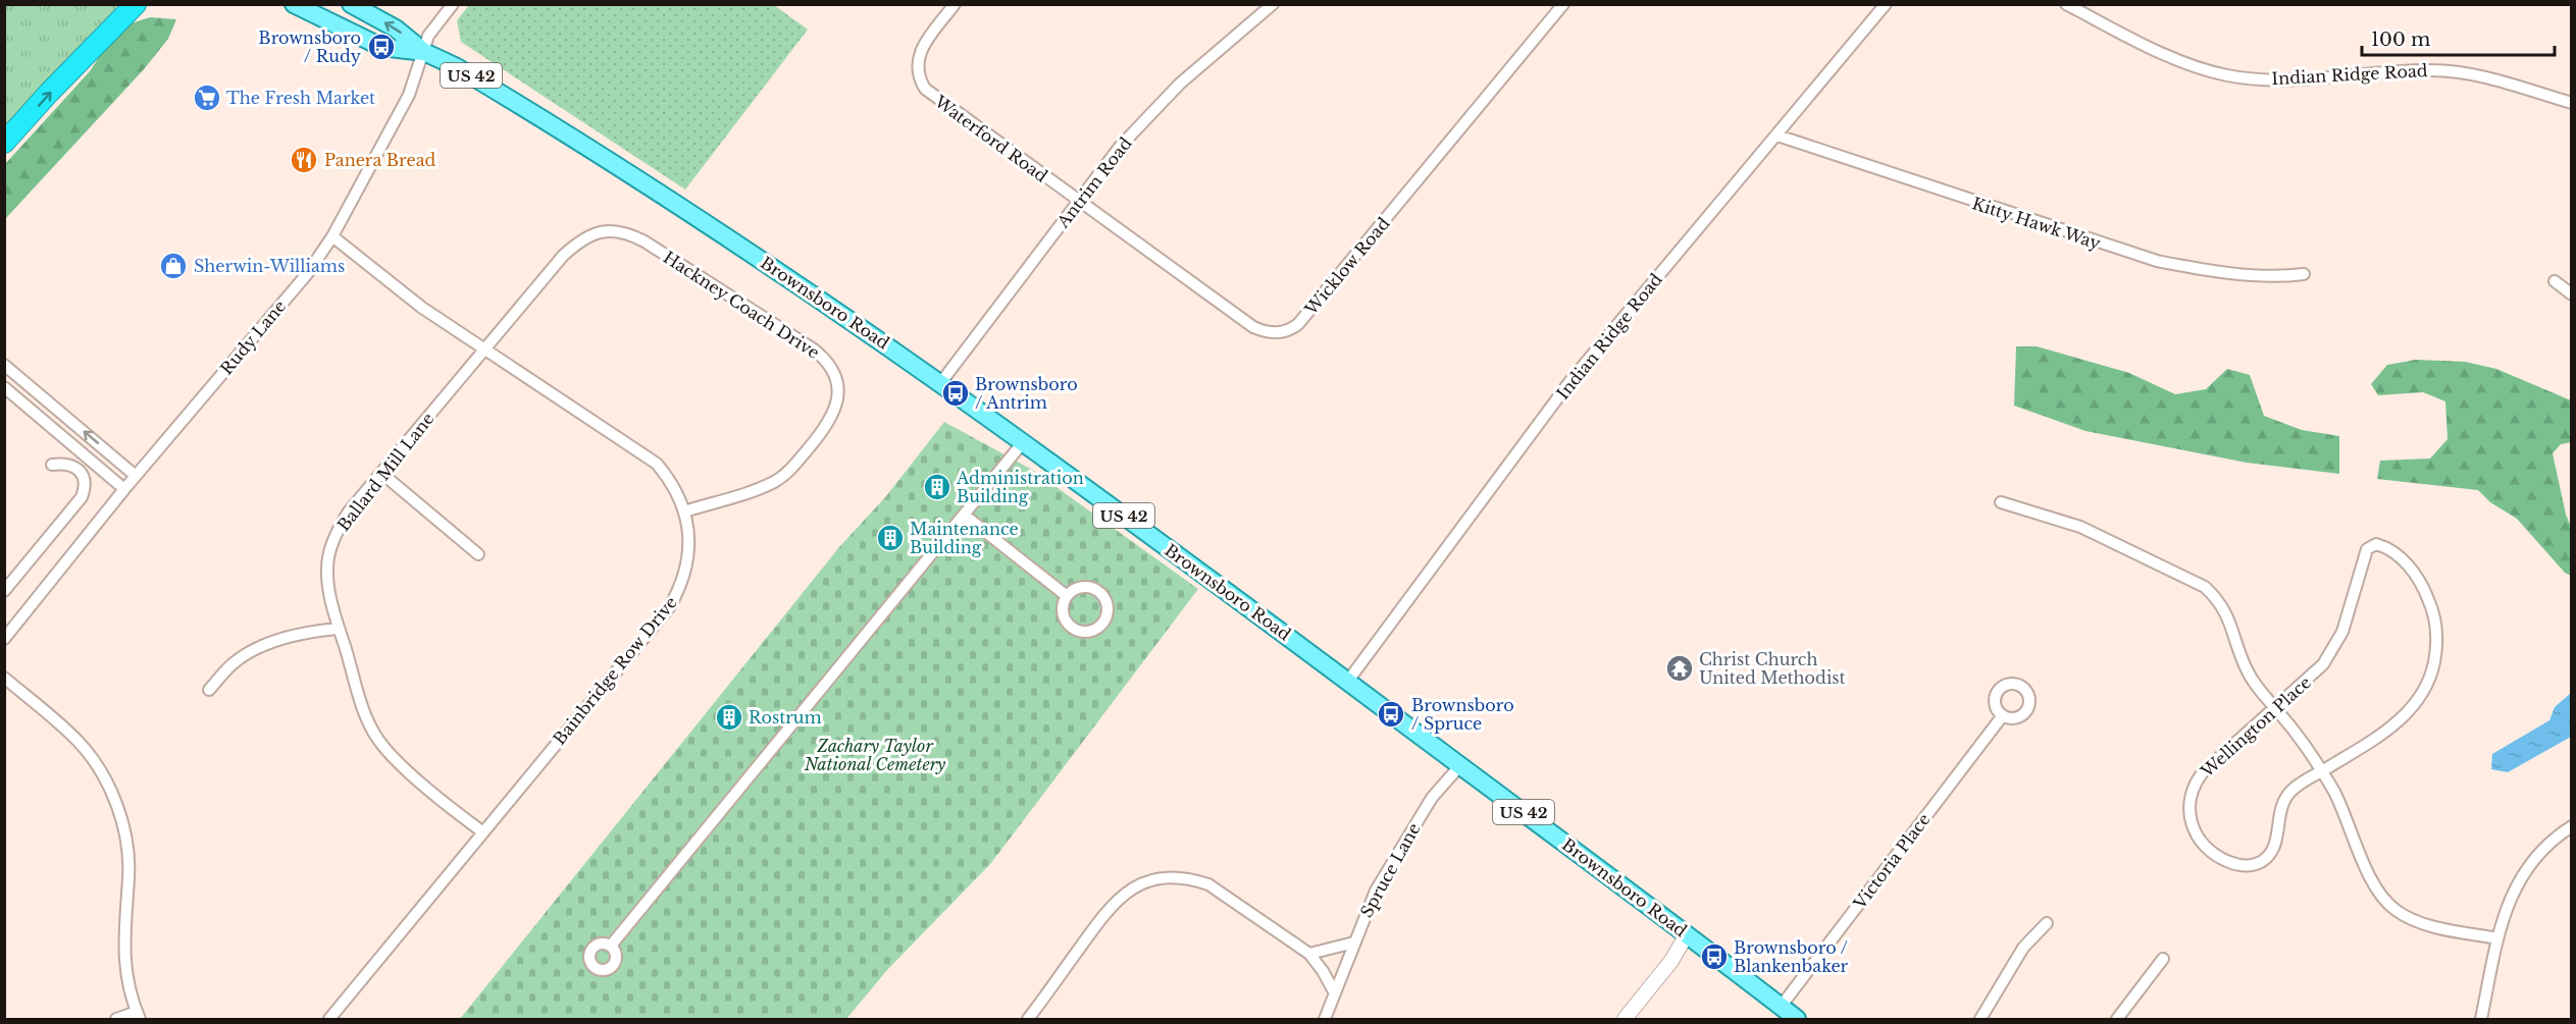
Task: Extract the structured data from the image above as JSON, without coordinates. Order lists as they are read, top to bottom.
{
  "streets": {
    "main road": ["US 42", "Brownsboro Road"],
    "street": [
      "Indian Ridge Road",
      "Waterford Road",
      "Antrim Road",
      "Kitty Hawk Way",
      "Wicklow Road",
      "Hackney Coach Drive",
      "Rudy Lane",
      "Ballard Mill Lane",
      "Bainbridge Row Drive",
      "Wellington Place",
      "Victoria Place",
      "Spruce Lane"
    ]
  },
  "crossings": [
    ["Indian Ridge Road", "Kitty Hawk Way"],
    ["Indian Ridge Road", "Brownsboro Road"],
    ["Waterford Road", "Antrim Road"],
    ["Waterford Road", "Wicklow Road"],
    ["Antrim Road", "Wicklow Road"],
    ["Antrim Road", "Brownsboro Road"],
    ["Brownsboro Road", "Rudy Lane"],
    ["Brownsboro Road", "Victoria Place"],
    ["Brownsboro Road", "Spruce Lane"],
    ["Hackney Coach Drive", "Ballard Mill Lane"],
    ["Hackney Coach Drive", "Bainbridge Row Drive"],
    ["Rudy Lane", "Bainbridge Row Drive"],
    ["Ballard Mill Lane", "Bainbridge Row Drive"]
  ],
  "parks": ["Zachary Taylor National Cemetery"],
  "places": {
    "bus stop": [
      "Brownsboro / Rudy",
      "Brownsboro / Antrim",
      "Brownsboro / Spruce",
      "Brownsboro / Blankenbaker"
    ],
    "supermarket": ["The Fresh Market"],
    "restaurant": ["Panera Bread"],
    "shop": ["Sherwin-Williams"],
    "building": ["Administration Building", "Maintenance Building", "Rostrum"],
    "temple": ["Christ Church United Methodist"]
  },
  "scale_bar": "100 m"
}
